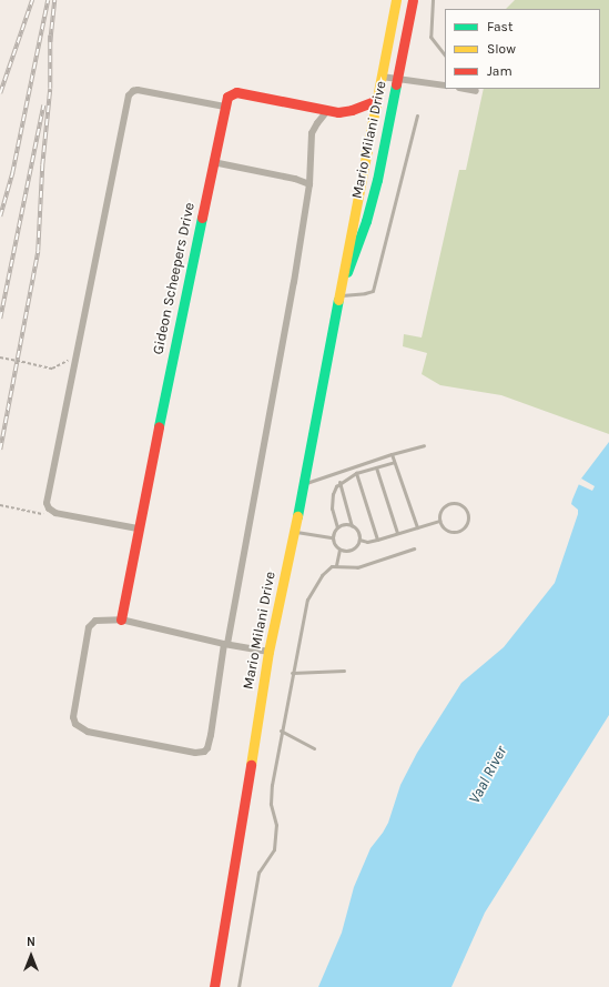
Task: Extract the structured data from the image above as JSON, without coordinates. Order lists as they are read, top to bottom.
{
  "streets": {
    "main road": ["Mario Milani Drive", "Gideon Scheepers Drive"]
  },
  "water": ["Vaal River"],
  "legend": ["Fast", "Slow", "Jam"],
  "north": "top"
}
